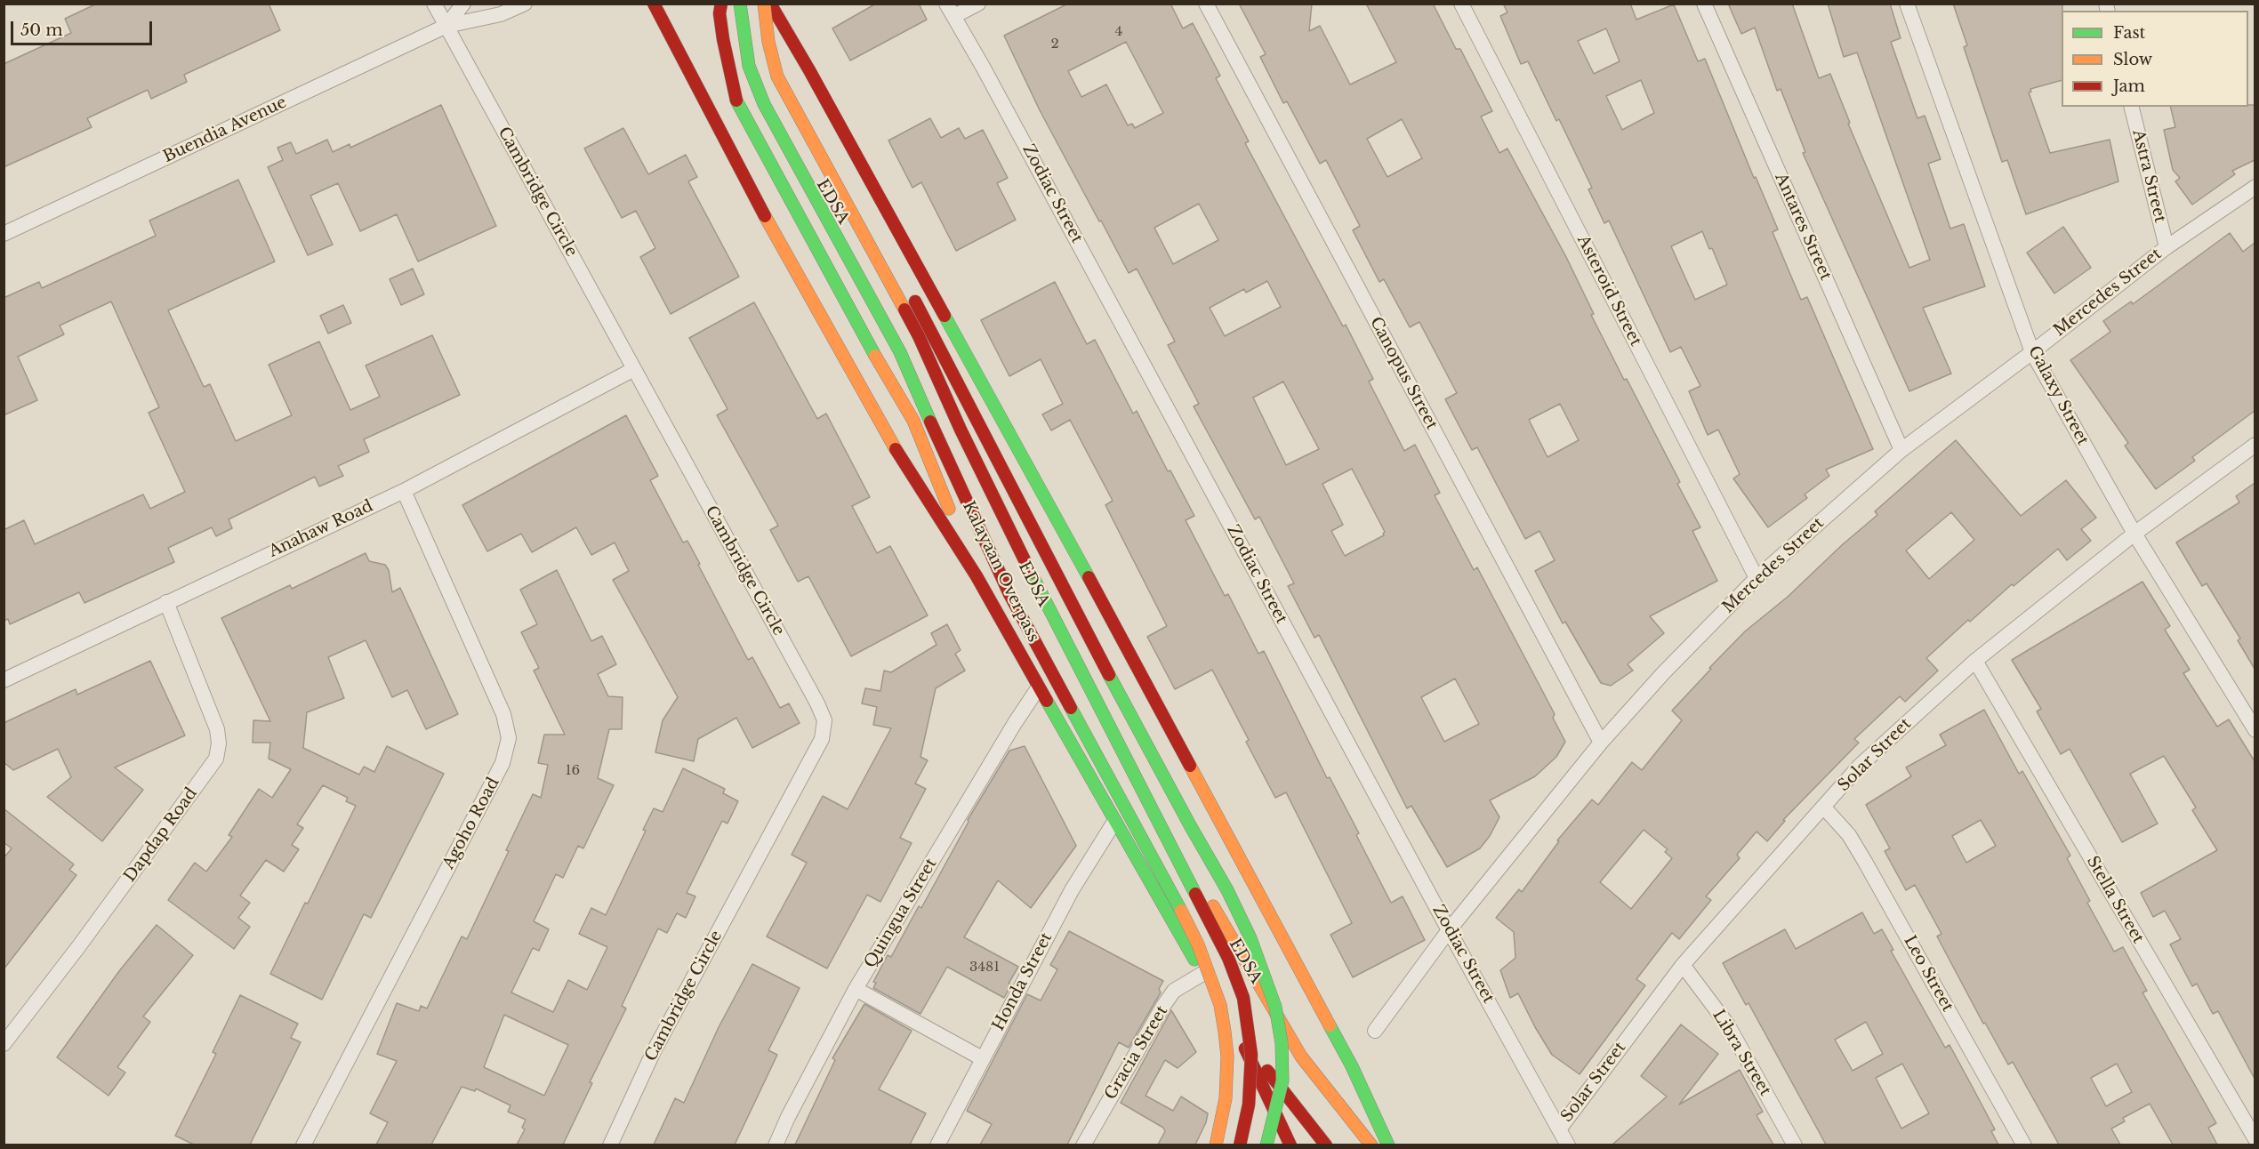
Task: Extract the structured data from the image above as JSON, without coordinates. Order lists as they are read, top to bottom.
{
  "streets": {
    "main road": ["EDSA", "Kalayaan Overpass"],
    "street": [
      "Buendia Avenue",
      "Astra Street",
      "Cambridge Circle",
      "Zodiac Street",
      "Antares Street",
      "Asteroid Street",
      "Mercedes Street",
      "Canopus Street",
      "Galaxy Street",
      "Anahaw Road",
      "Solar Street",
      "Agoho Road",
      "Dapdap Road",
      "Stella Street",
      "Quingua Street",
      "Leo Street",
      "Honda Street",
      "Gracia Street",
      "Libra Street"
    ]
  },
  "crossings": [
    ["Buendia Avenue", "Cambridge Circle"],
    ["Astra Street", "Mercedes Street"],
    ["Cambridge Circle", "Anahaw Road"],
    ["Zodiac Street", "Mercedes Street"],
    ["Zodiac Street", "Solar Street"],
    ["Antares Street", "Mercedes Street"],
    ["Asteroid Street", "Mercedes Street"],
    ["Mercedes Street", "Canopus Street"],
    ["Mercedes Street", "Galaxy Street"],
    ["Galaxy Street", "Solar Street"],
    ["Anahaw Road", "Agoho Road"],
    ["Anahaw Road", "Dapdap Road"],
    ["Solar Street", "Stella Street"],
    ["Solar Street", "Leo Street"],
    ["Solar Street", "Libra Street"]
  ],
  "house_numbers": [
    "4",
    "2",
    "16",
    "3481"
  ],
  "legend": ["Fast", "Slow", "Jam"],
  "scale_bar": "50 m"
}
